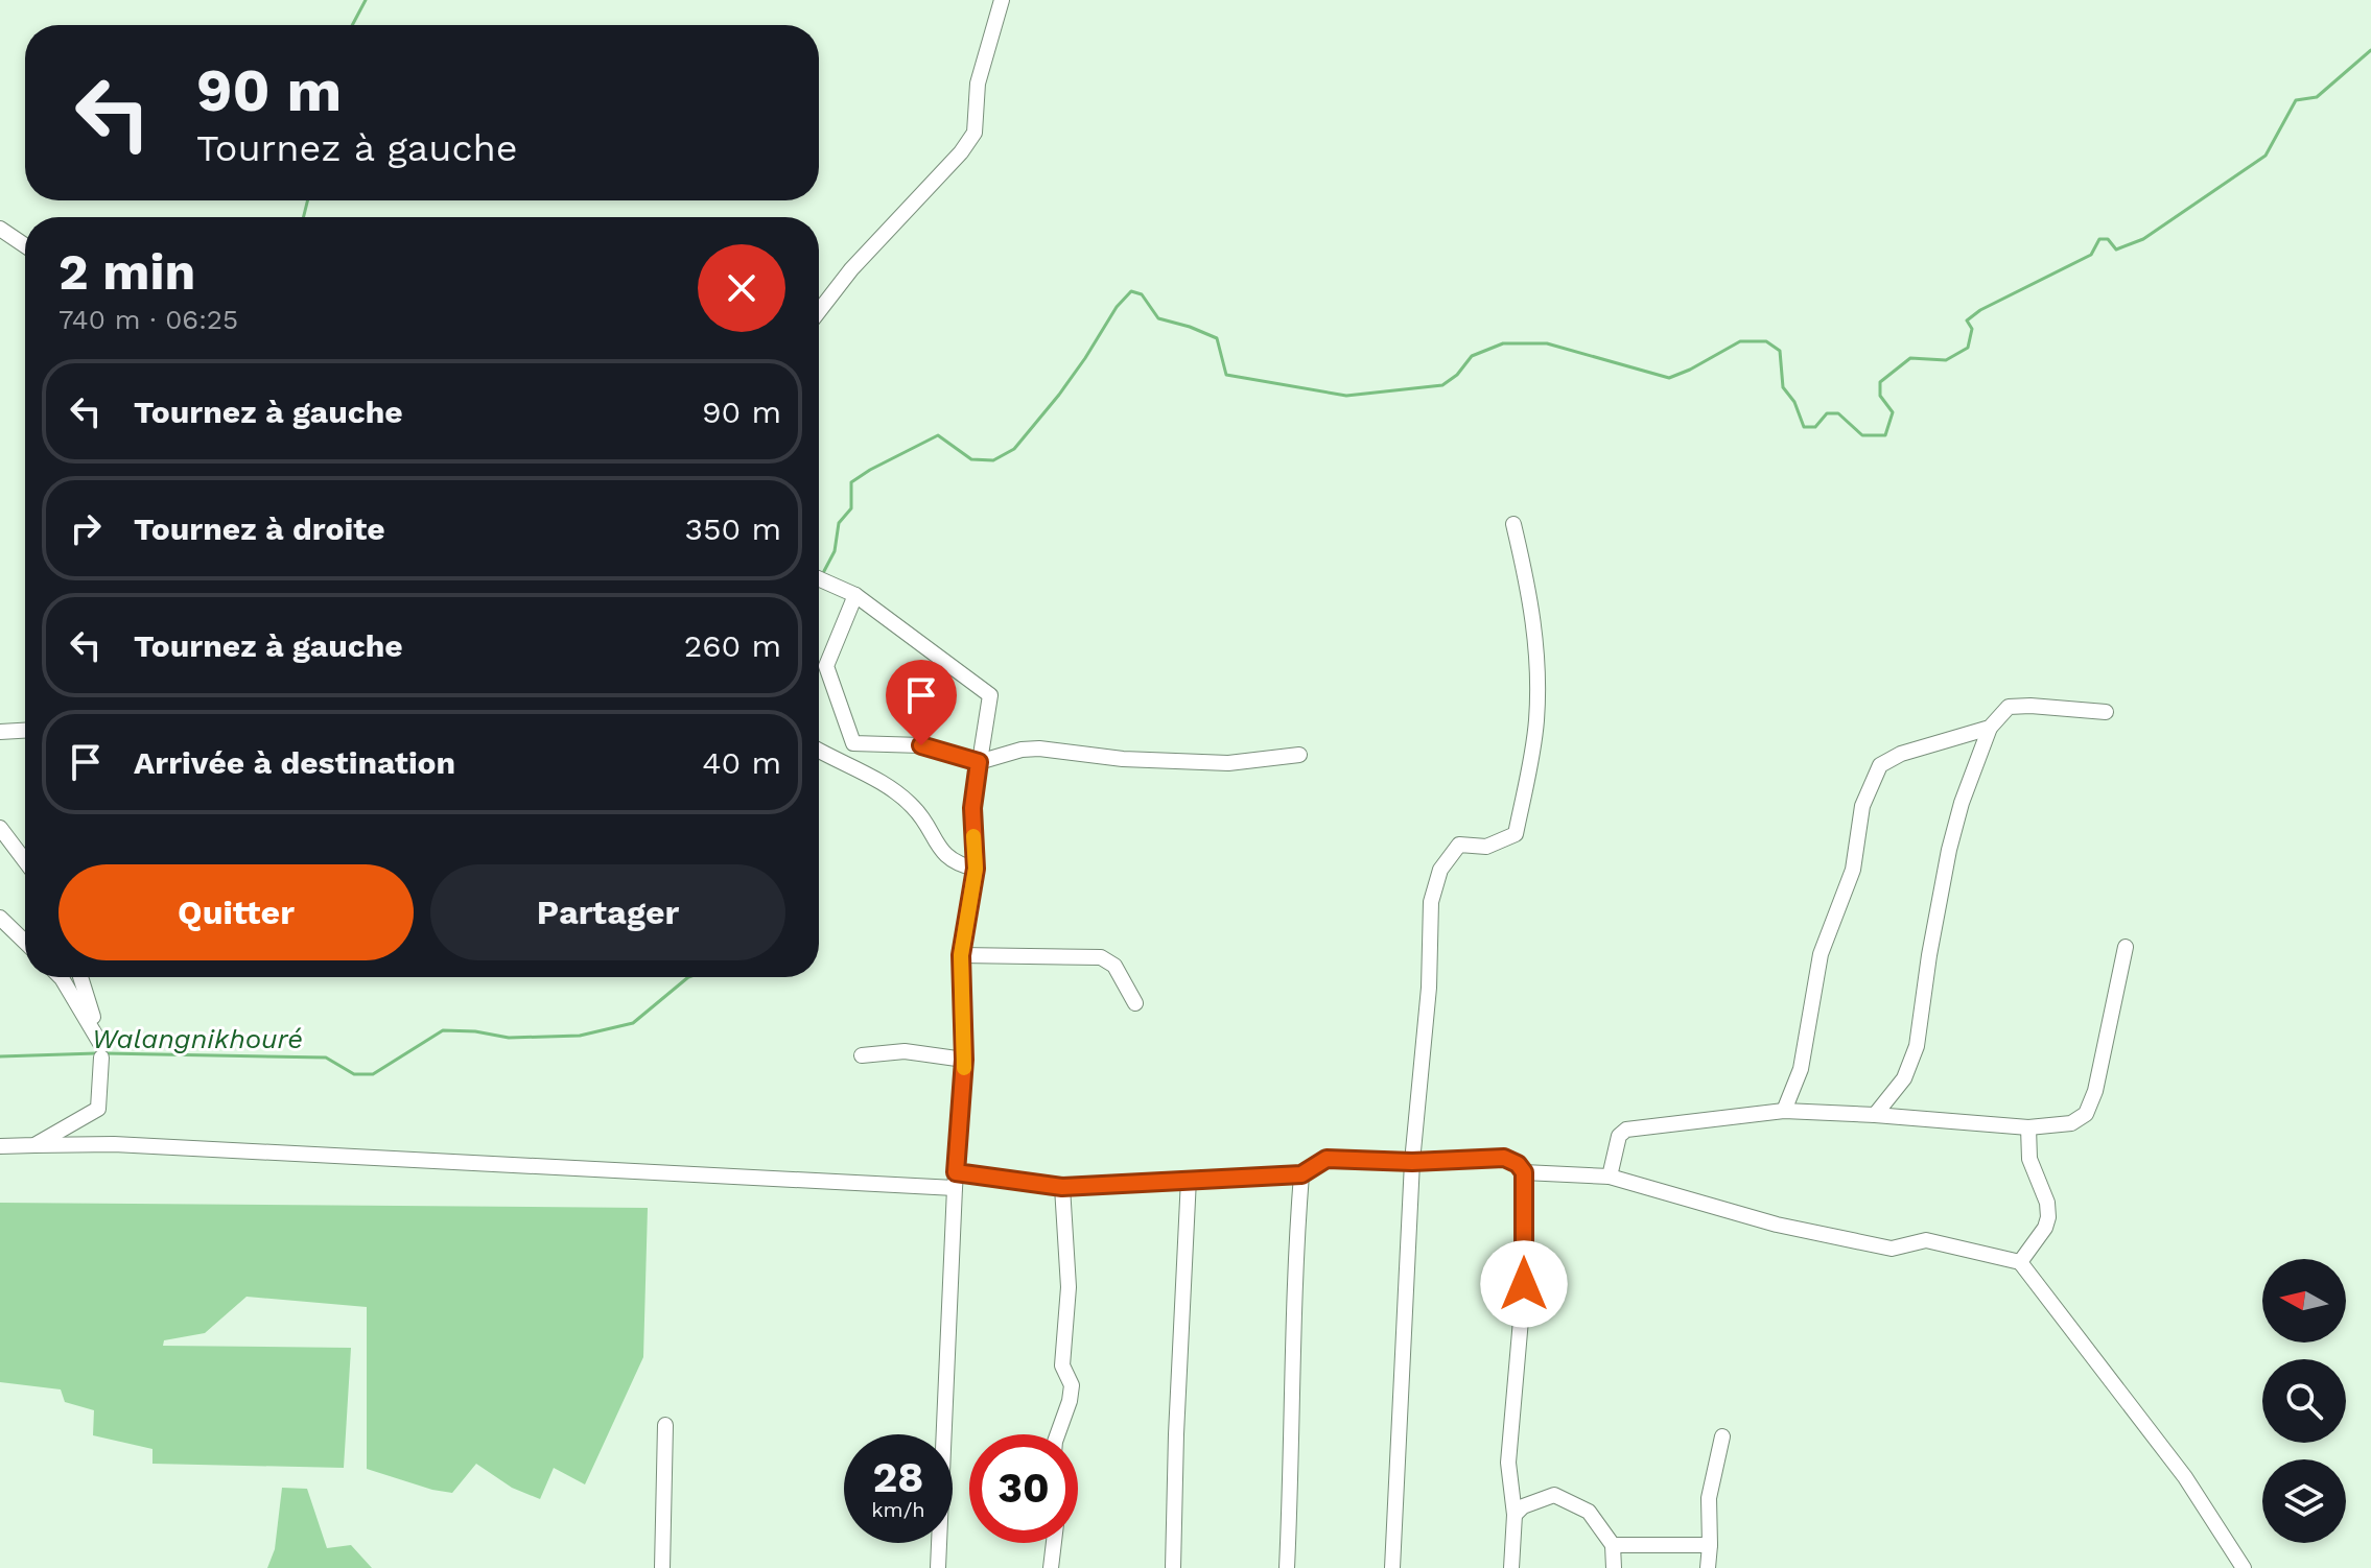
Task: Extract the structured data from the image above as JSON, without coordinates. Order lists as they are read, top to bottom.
{
  "water": ["Walangnikhouré"],
  "north": "left",
  "page": {
    "turn": ["90 m", "Tournez à gauche"],
    "heading": ["2 min", "740 m · 06:25"],
    "list": [
      {
        "name": "Tournez à gauche",
        "value": "90 m"
      },
      {
        "name": "Tournez à droite",
        "value": "350 m"
      },
      {
        "name": "Tournez à gauche",
        "value": "260 m"
      },
      {
        "name": "Arrivée à destination",
        "value": "40 m"
      }
    ],
    "buttons": ["Quitter", "Partager"],
    "speed": "28 km/h",
    "limit": "30"
  }
}
